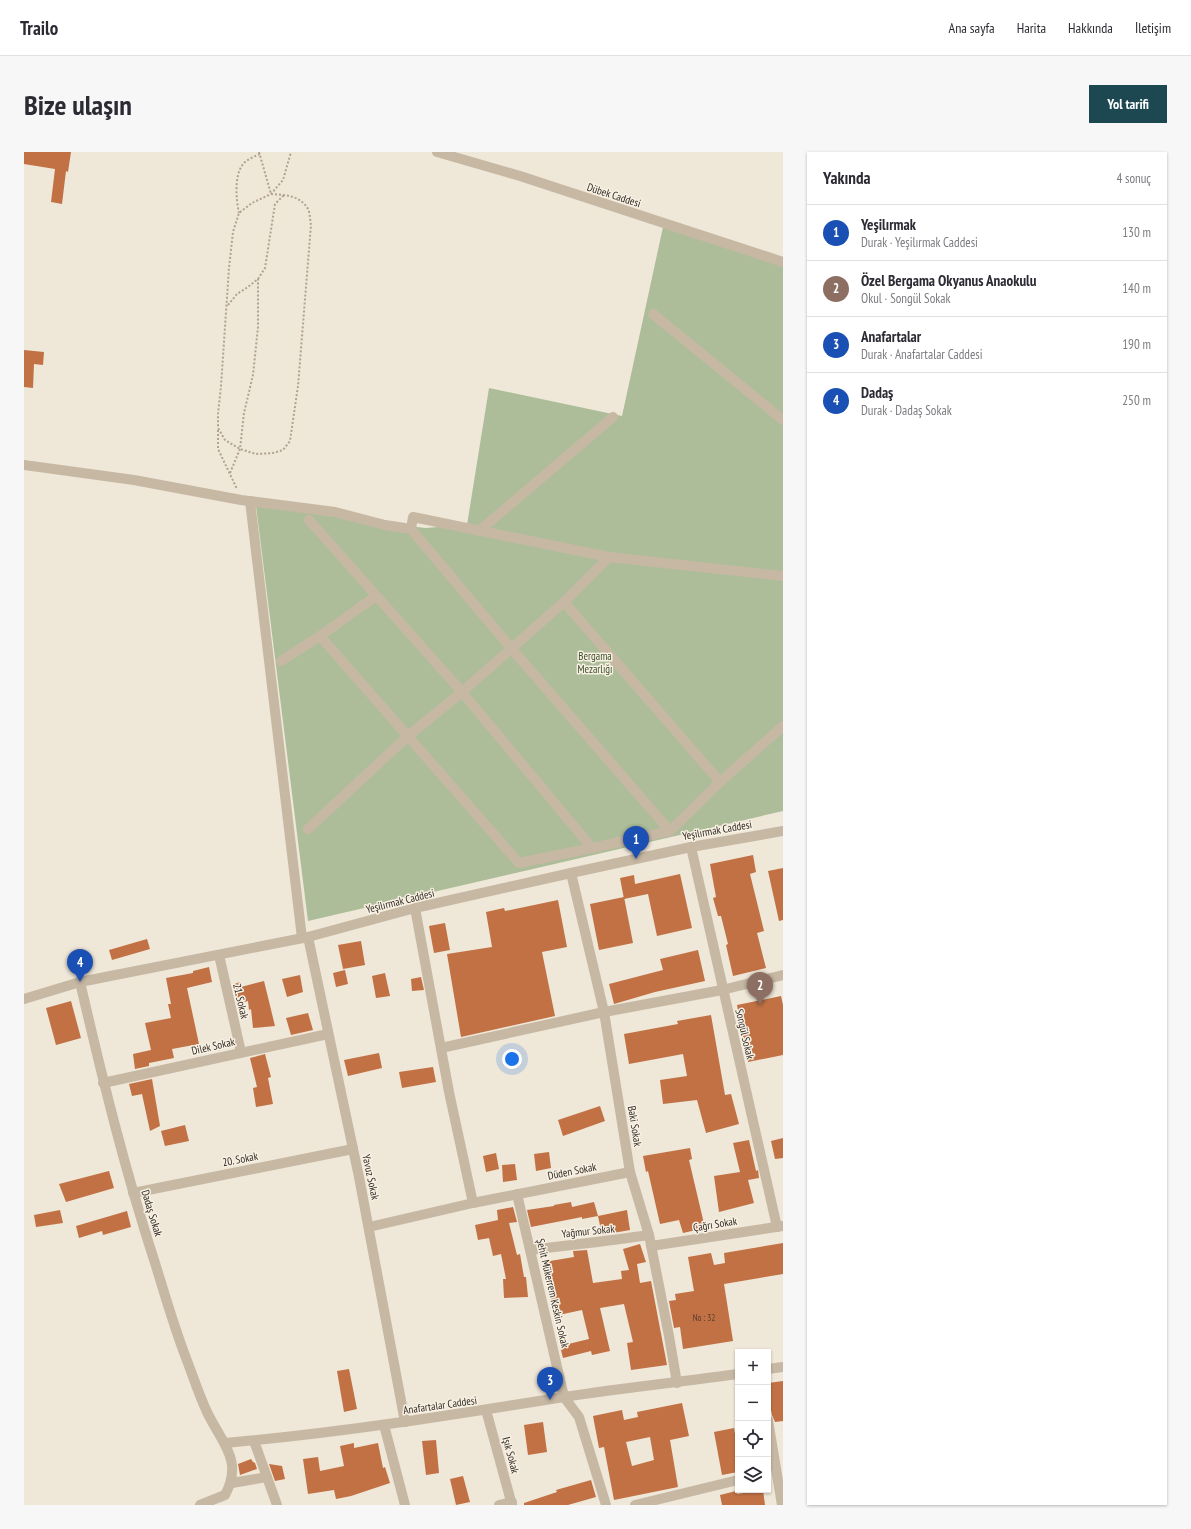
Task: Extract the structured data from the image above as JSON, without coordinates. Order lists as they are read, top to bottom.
{
  "streets": {
    "street": [
      "Dübek Caddesi",
      "Yeşilırmak Caddesi",
      "21. Sokak",
      "Songül Sokak",
      "Dilek Sokak",
      "Baki Sokak",
      "20. Sokak",
      "Düden Sokak",
      "Yavuz Sokak",
      "Dadaş Sokak",
      "Çağrı Sokak",
      "Yağmur Sokak",
      "Şehit Mükerrem Keskin Sokak",
      "Anafartalar Caddesi",
      "Işık Sokak"
    ]
  },
  "crossings": [
    ["Yeşilırmak Caddesi", "21. Sokak"],
    ["Yeşilırmak Caddesi", "Songül Sokak"],
    ["Yeşilırmak Caddesi", "Baki Sokak"],
    ["Yeşilırmak Caddesi", "Yavuz Sokak"],
    ["Yeşilırmak Caddesi", "Dadaş Sokak"],
    ["21. Sokak", "Dilek Sokak"],
    ["Songül Sokak", "Çağrı Sokak"],
    ["Dilek Sokak", "Yavuz Sokak"],
    ["Dilek Sokak", "Dadaş Sokak"],
    ["Baki Sokak", "Düden Sokak"],
    ["Baki Sokak", "Çağrı Sokak"],
    ["Baki Sokak", "Yağmur Sokak"],
    ["Baki Sokak", "Anafartalar Caddesi"],
    ["20. Sokak", "Yavuz Sokak"],
    ["20. Sokak", "Dadaş Sokak"],
    ["Düden Sokak", "Şehit Mükerrem Keskin Sokak"],
    ["Yavuz Sokak", "Anafartalar Caddesi"],
    ["Dadaş Sokak", "Anafartalar Caddesi"],
    ["Yağmur Sokak", "Şehit Mükerrem Keskin Sokak"],
    ["Şehit Mükerrem Keskin Sokak", "Anafartalar Caddesi"],
    ["Anafartalar Caddesi", "Işık Sokak"]
  ],
  "parks": ["Bergama Mezarlığı"],
  "house_numbers": ["No : 32"],
  "page": {
    "header": "Trailo",
    "nav": [
      "Ana sayfa",
      "Harita",
      "Hakkında",
      "İletişim"
    ],
    "buttons": "Yol tarifi",
    "title": "Bize ulaşın",
    "heading": ["Yakında", "4 sonuç"],
    "list": [
      {
        "mark": "1",
        "name": "Yeşilırmak",
        "note": "Durak · Yeşilırmak Caddesi",
        "value": "130 m"
      },
      {
        "mark": "2",
        "name": "Özel Bergama Okyanus Anaokulu",
        "note": "Okul · Songül Sokak",
        "value": "140 m"
      },
      {
        "mark": "3",
        "name": "Anafartalar",
        "note": "Durak · Anafartalar Caddesi",
        "value": "190 m"
      },
      {
        "mark": "4",
        "name": "Dadaş",
        "note": "Durak · Dadaş Sokak",
        "value": "250 m"
      }
    ],
    "pins": [
      "1",
      "4",
      "2",
      "3"
    ],
    "map_buttons": ["+", "−"]
  }
}
